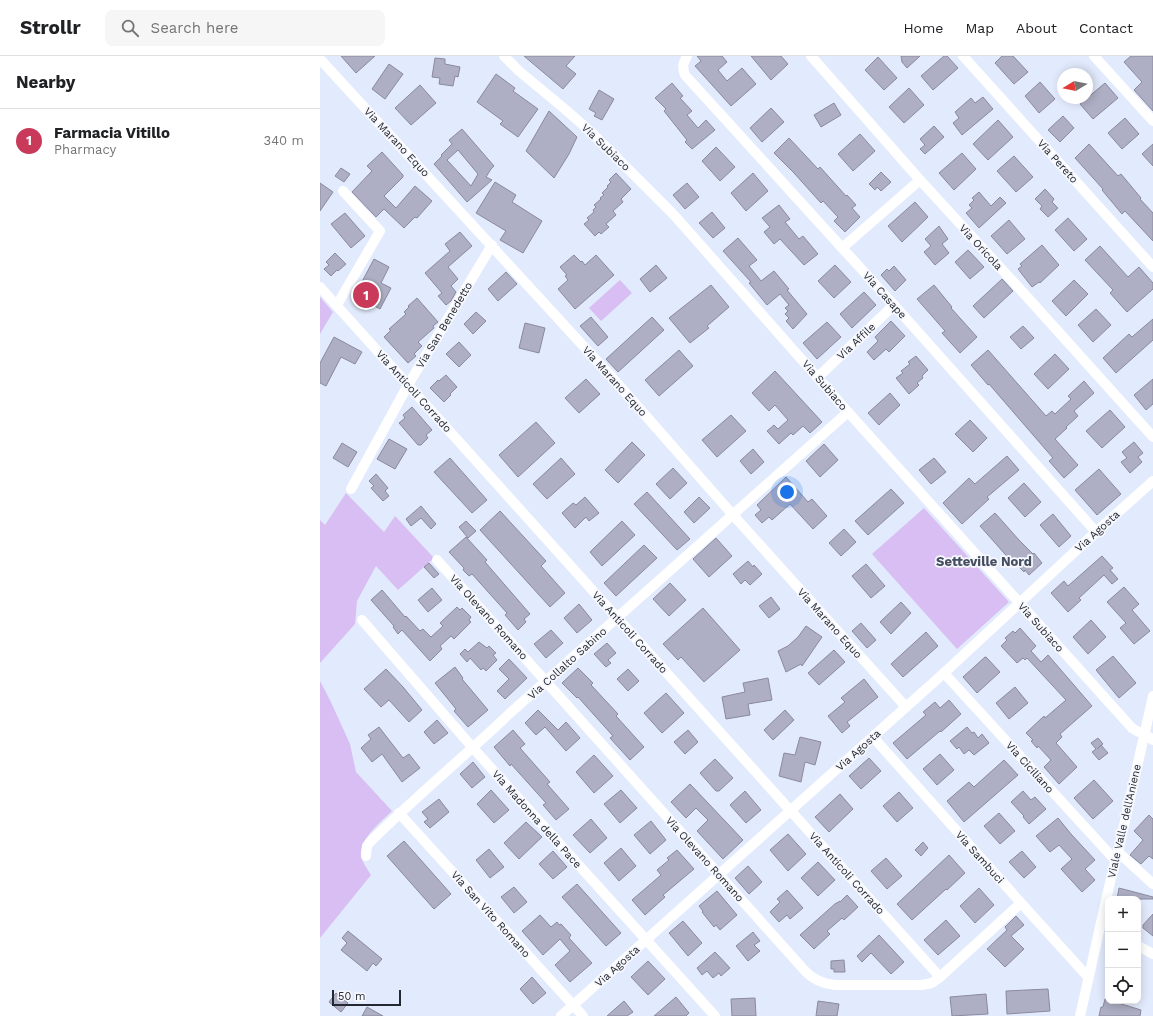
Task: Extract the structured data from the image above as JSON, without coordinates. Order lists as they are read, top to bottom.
{
  "streets": {
    "street": [
      "Via Marano Equo",
      "Via Subiaco",
      "Via Pereto",
      "Via Oricola",
      "Via Casape",
      "Via San Benedetto",
      "Via Affile",
      "Via Anticoli Corrado",
      "Via Agosta",
      "Via Olevano Romano",
      "Via Collalto Sabino",
      "Via Ciciliano",
      "Via Madonna della Pace",
      "Viale Valle dell'Aniene",
      "Via Sambuci",
      "Via San Vito Romano"
    ]
  },
  "crossings": [
    ["Via Marano Equo", "Via San Benedetto"],
    ["Via Marano Equo", "Via Agosta"],
    ["Via Marano Equo", "Via Collalto Sabino"],
    ["Via Subiaco", "Via Affile"],
    ["Via Subiaco", "Via Agosta"],
    ["Via Subiaco", "Via Collalto Sabino"],
    ["Via Subiaco", "Viale Valle dell'Aniene"],
    ["Via Casape", "Via Affile"],
    ["Via Casape", "Via Agosta"],
    ["Via San Benedetto", "Via Anticoli Corrado"],
    ["Via Anticoli Corrado", "Via Agosta"],
    ["Via Anticoli Corrado", "Via Olevano Romano"],
    ["Via Anticoli Corrado", "Via Collalto Sabino"],
    ["Via Agosta", "Via Olevano Romano"],
    ["Via Agosta", "Via Ciciliano"],
    ["Via Agosta", "Via Madonna della Pace"],
    ["Via Agosta", "Via Sambuci"],
    ["Via Agosta", "Via San Vito Romano"],
    ["Via Olevano Romano", "Via Collalto Sabino"],
    ["Via Olevano Romano", "Via Sambuci"],
    ["Via Collalto Sabino", "Via Madonna della Pace"],
    ["Via Collalto Sabino", "Via San Vito Romano"],
    ["Via Ciciliano", "Viale Valle dell'Aniene"],
    ["Viale Valle dell'Aniene", "Via Sambuci"]
  ],
  "districts": ["Setteville Nord"],
  "scale_bar": "50 m",
  "north": "left",
  "page": {
    "header": "Strollr",
    "search": "Search here",
    "nav": [
      "Home",
      "Map",
      "About",
      "Contact"
    ],
    "heading": "Nearby",
    "list": [
      {
        "mark": "1",
        "name": "Farmacia Vitillo",
        "note": "Pharmacy",
        "value": "340 m"
      }
    ],
    "pins": "1",
    "map_buttons": ["+", "−"],
    "scale": "50 m"
  }
}
